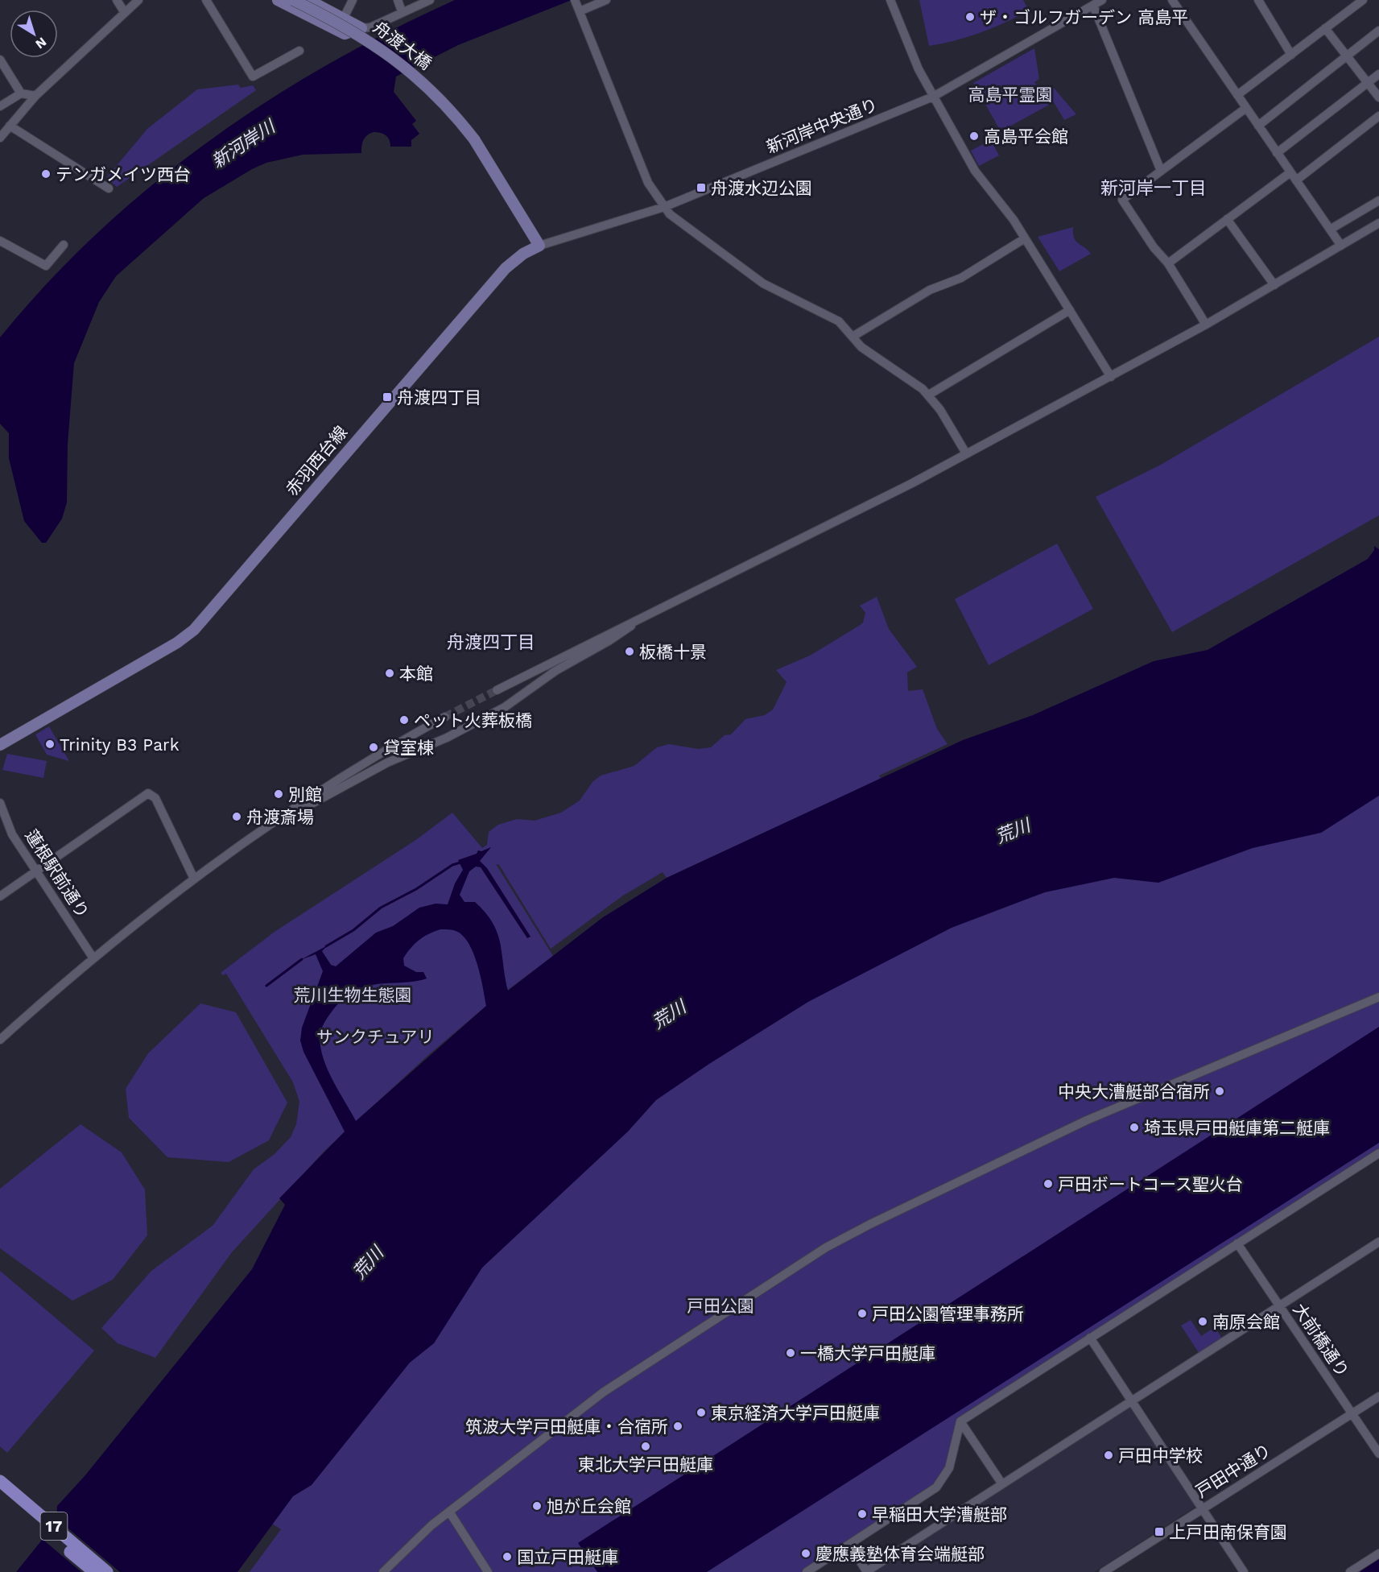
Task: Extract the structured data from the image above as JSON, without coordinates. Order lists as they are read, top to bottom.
{
  "streets": {
    "highway": ["17"],
    "main road": ["舟渡大橋", "赤羽西台線"],
    "street": [
      "新河岸中央通り",
      "蓮根駅前通り",
      "大前橋通り",
      "戸田中通り"
    ]
  },
  "crossings": [
    ["舟渡大橋", "新河岸中央通り"],
    ["舟渡大橋", "赤羽西台線"],
    ["新河岸中央通り", "赤羽西台線"],
    ["大前橋通り", "戸田中通り"]
  ],
  "districts": ["新河岸一丁目", "舟渡四丁目"],
  "water": ["新河岸川", "荒川"],
  "parks": [
    "高島平霊園",
    "荒川生物生態園",
    "サンクチュアリ",
    "戸田公園"
  ],
  "places": {
    "other": [
      "ザ・ゴルフガーデン 高島平",
      "高島平会館",
      "テンガメイツ西台",
      "板橋十景",
      "本館",
      "ペット火葬板橋",
      "Trinity B3 Park",
      "貸室棟",
      "別館",
      "舟渡斎場",
      "中央大漕艇部合宿所",
      "埼玉県戸田艇庫第二艇庫",
      "戸田ボートコース聖火台",
      "戸田公園管理事務所",
      "南原会館",
      "一橋大学戸田艇庫",
      "東京経済大学戸田艇庫",
      "筑波大学戸田艇庫・合宿所",
      "東北大学戸田艇庫",
      "戸田中学校",
      "旭が丘会館",
      "早稲田大学漕艇部",
      "慶應義塾体育会端艇部",
      "国立戸田艇庫"
    ],
    "transit": ["舟渡水辺公園", "舟渡四丁目", "上戸田南保育園"]
  },
  "north": "bottom right"
}
